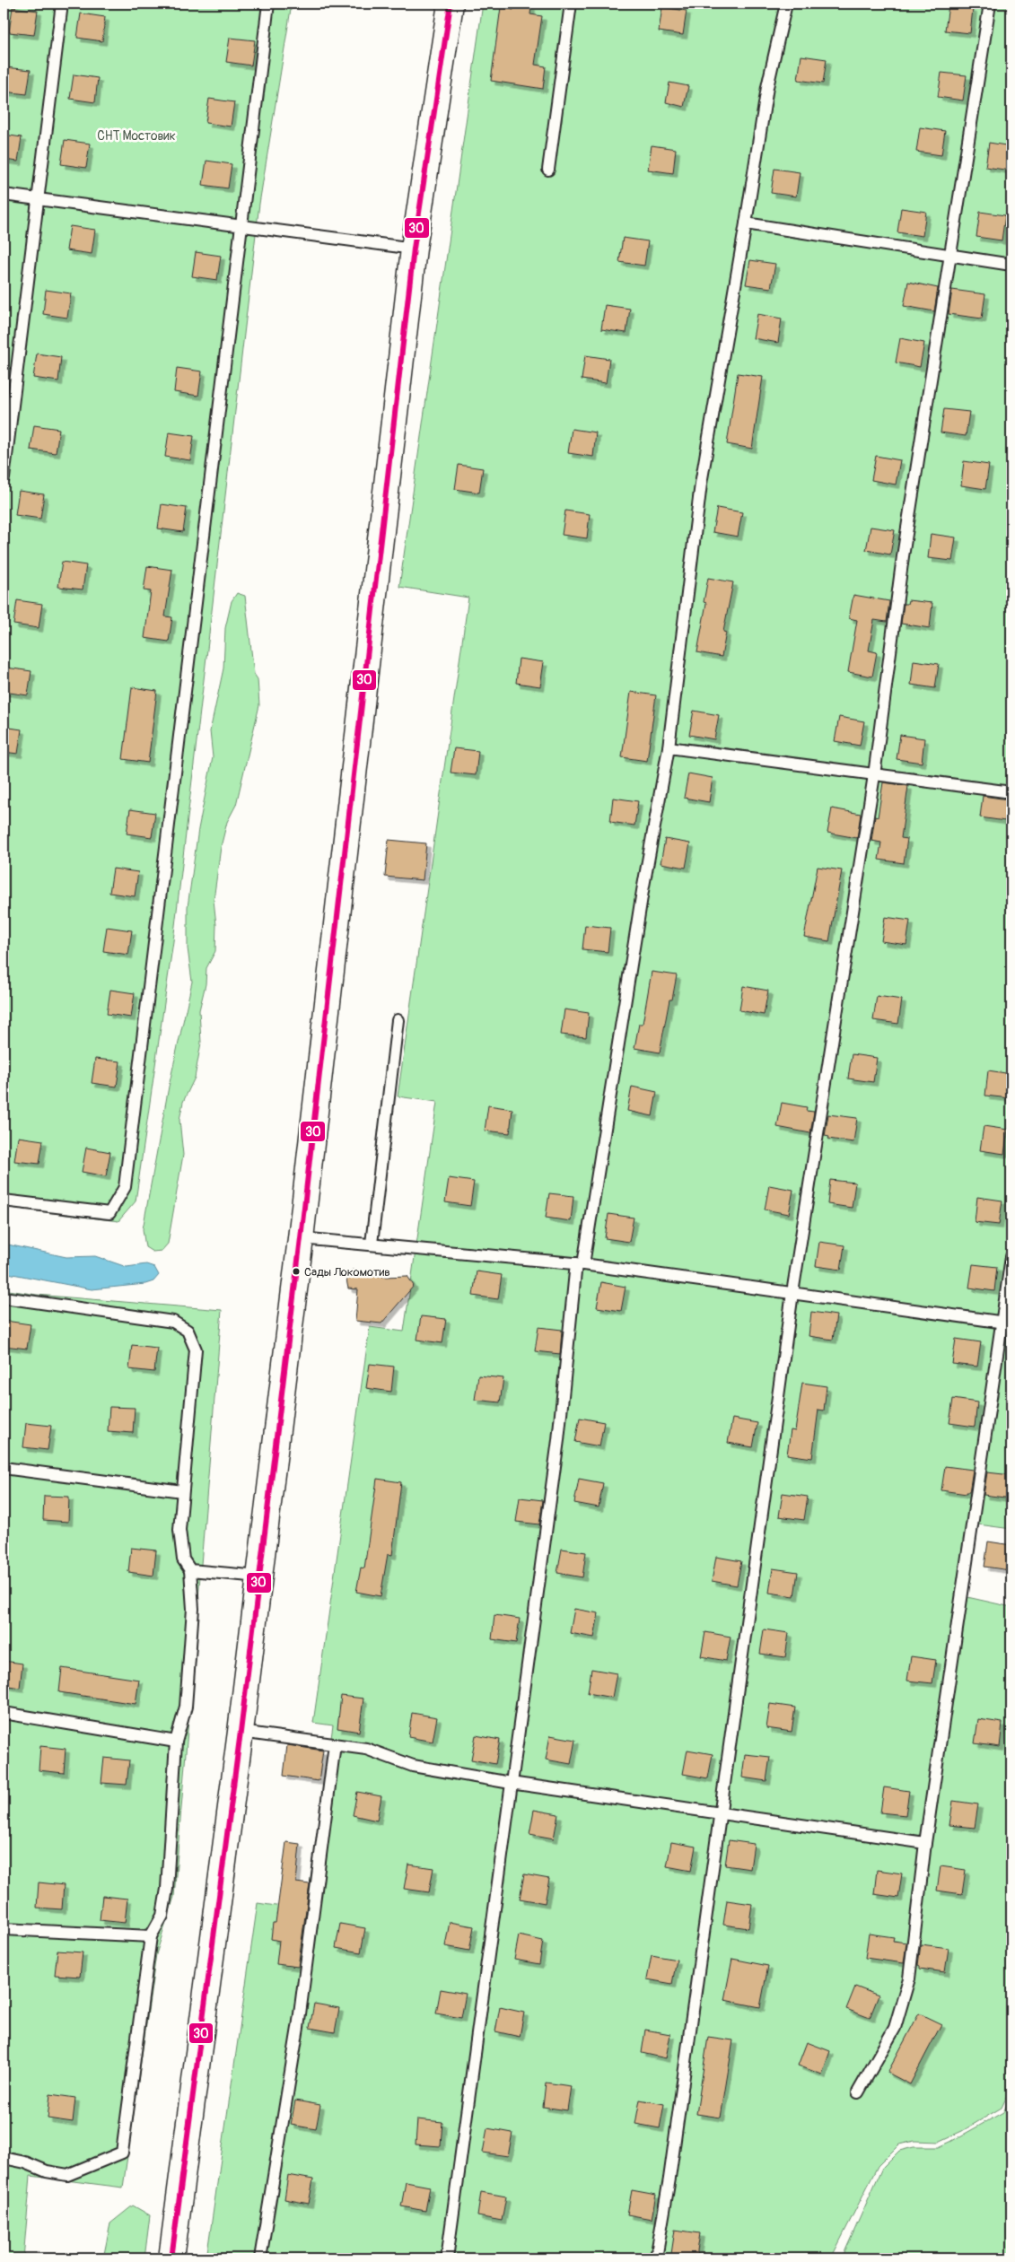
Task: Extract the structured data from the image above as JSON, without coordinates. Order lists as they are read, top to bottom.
{
  "parks": ["СНТ Мостовик"],
  "places": ["Сады Локомотив"],
  "lines": ["transit line 30"]
}
